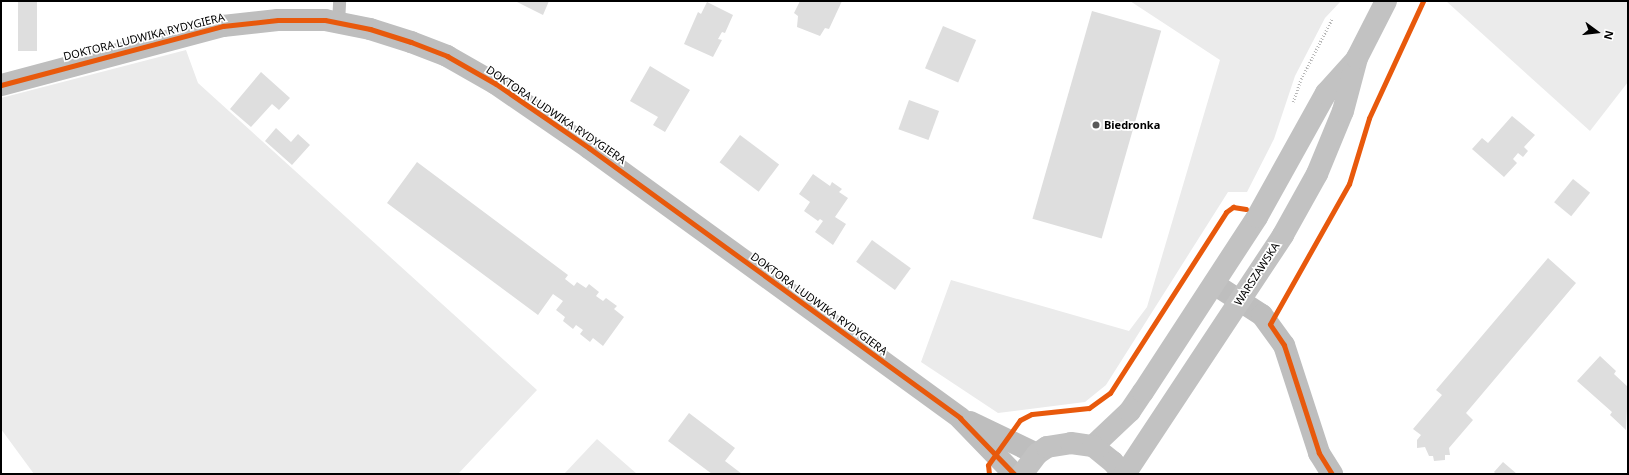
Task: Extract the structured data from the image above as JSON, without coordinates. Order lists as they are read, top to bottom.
{
  "streets": {
    "main road": ["WARSZAWSKA"],
    "street": ["DOKTORA LUDWIKA RYDYGIERA"]
  },
  "places": ["Biedronka"],
  "north": "right"
}
